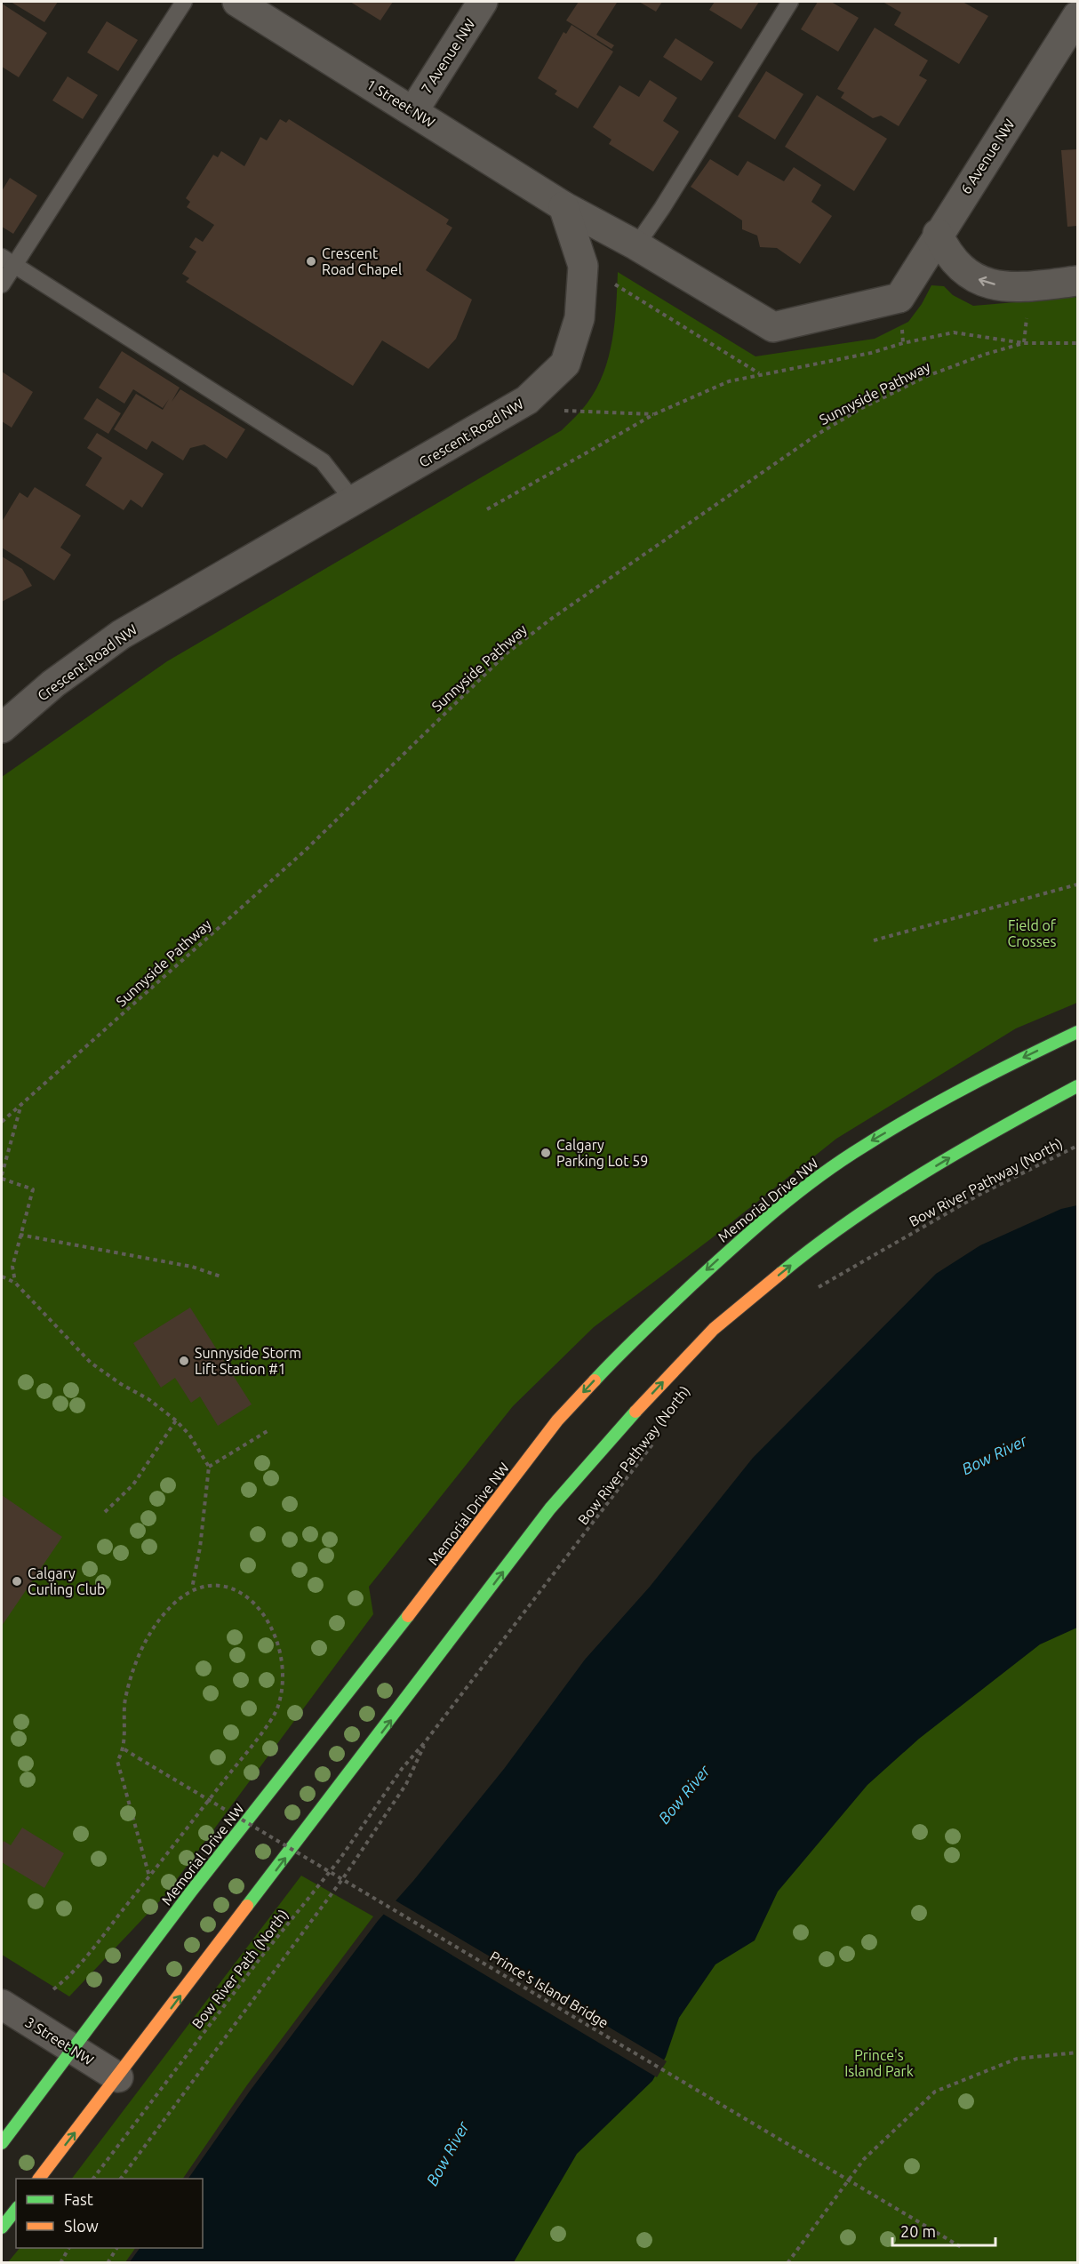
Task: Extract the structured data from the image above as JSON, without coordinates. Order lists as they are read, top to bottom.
{
  "streets": {
    "main road": ["Memorial Drive NW"],
    "street": [
      "7 Avenue NW",
      "1 Street NW",
      "6 Avenue NW",
      "Crescent Road NW",
      "3 Street NW"
    ],
    "path": [
      "Sunnyside Pathway",
      "Bow River Pathway (North)",
      "Bow River Path (North)",
      "Prince's Island Bridge"
    ]
  },
  "crossings": [
    ["7 Avenue NW", "1 Street NW"],
    ["1 Street NW", "Crescent Road NW"],
    ["Bow River Pathway (North)", "Bow River Path (North)"],
    ["Bow River Pathway (North)", "Prince's Island Bridge"],
    ["Memorial Drive NW", "3 Street NW"]
  ],
  "water": ["Bow River"],
  "parks": ["Field of Crosses", "Prince's Island Park"],
  "places": [
    "Crescent Road Chapel",
    "Calgary Parking Lot 59",
    "Sunnyside Storm Lift Station #1",
    "Calgary Curling Club"
  ],
  "legend": ["Fast", "Slow"],
  "scale_bar": "20 m"
}
